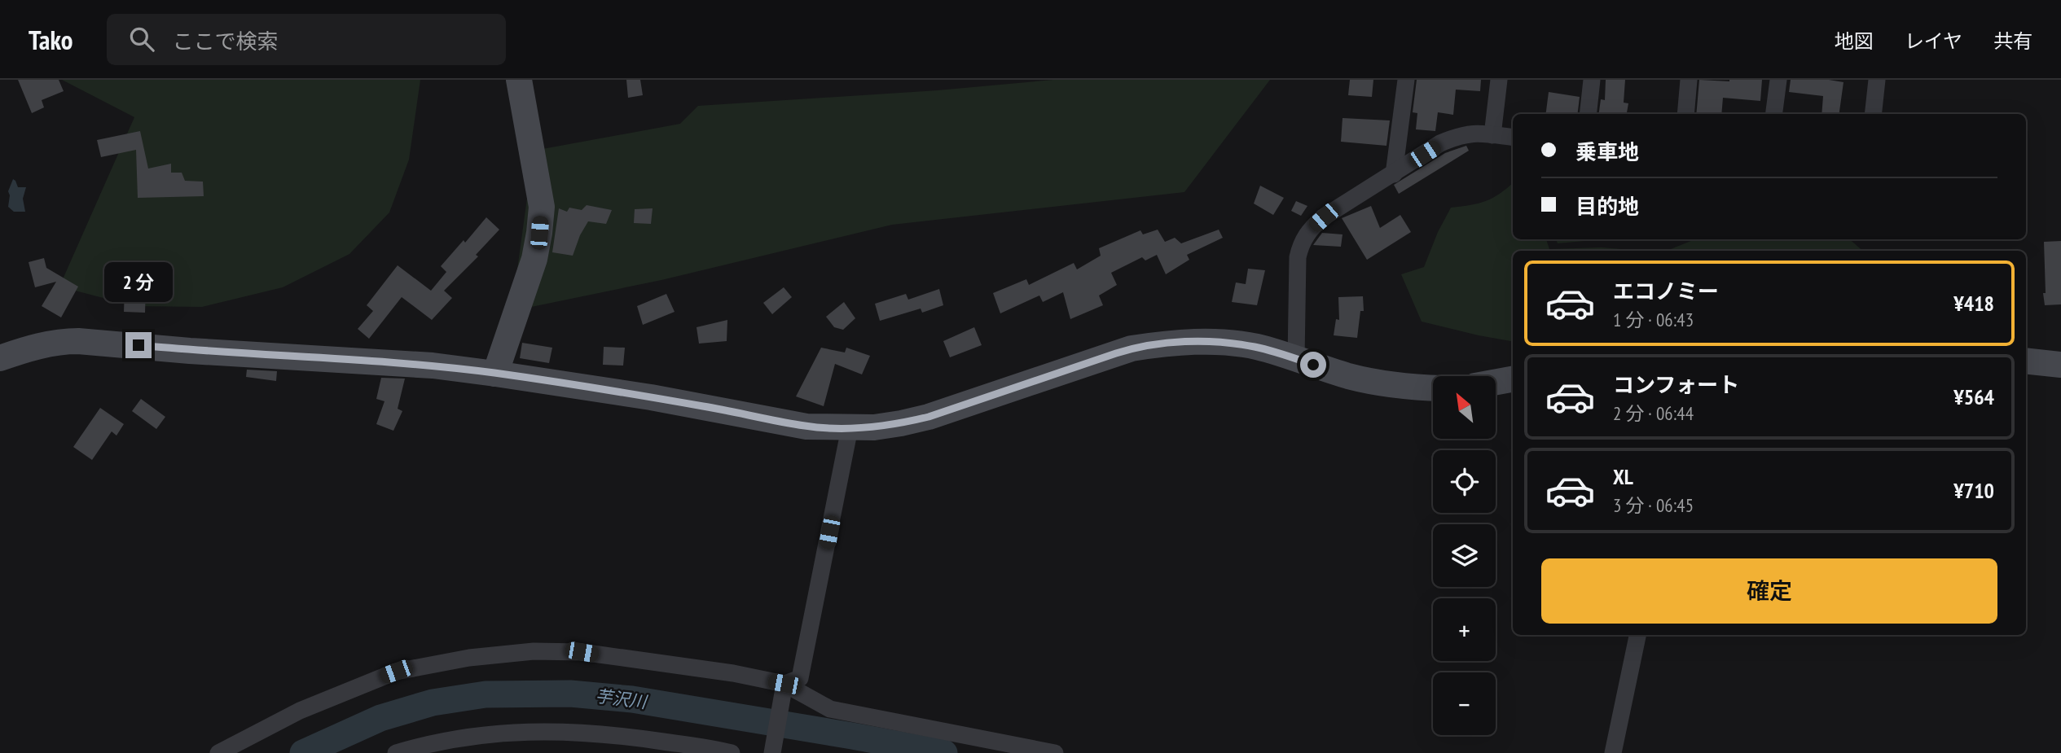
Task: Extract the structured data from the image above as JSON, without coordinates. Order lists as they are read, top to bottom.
{
  "water": ["芋沢川"],
  "north": "top left",
  "page": {
    "header": "Tako",
    "search": "ここで検索",
    "nav": ["地図", "レイヤ", "共有"],
    "banner": ["乗車地", "目的地"],
    "list": [
      {
        "name": "エコノミー",
        "note": "1 分 · 06:43",
        "value": "¥418"
      },
      {
        "name": "コンフォート",
        "note": "2 分 · 06:44",
        "value": "¥564"
      },
      {
        "name": "XL",
        "note": "3 分 · 06:45",
        "value": "¥710"
      }
    ],
    "bubble": "2 分",
    "map_buttons": ["+", "−"],
    "buttons": "確定"
  }
}
